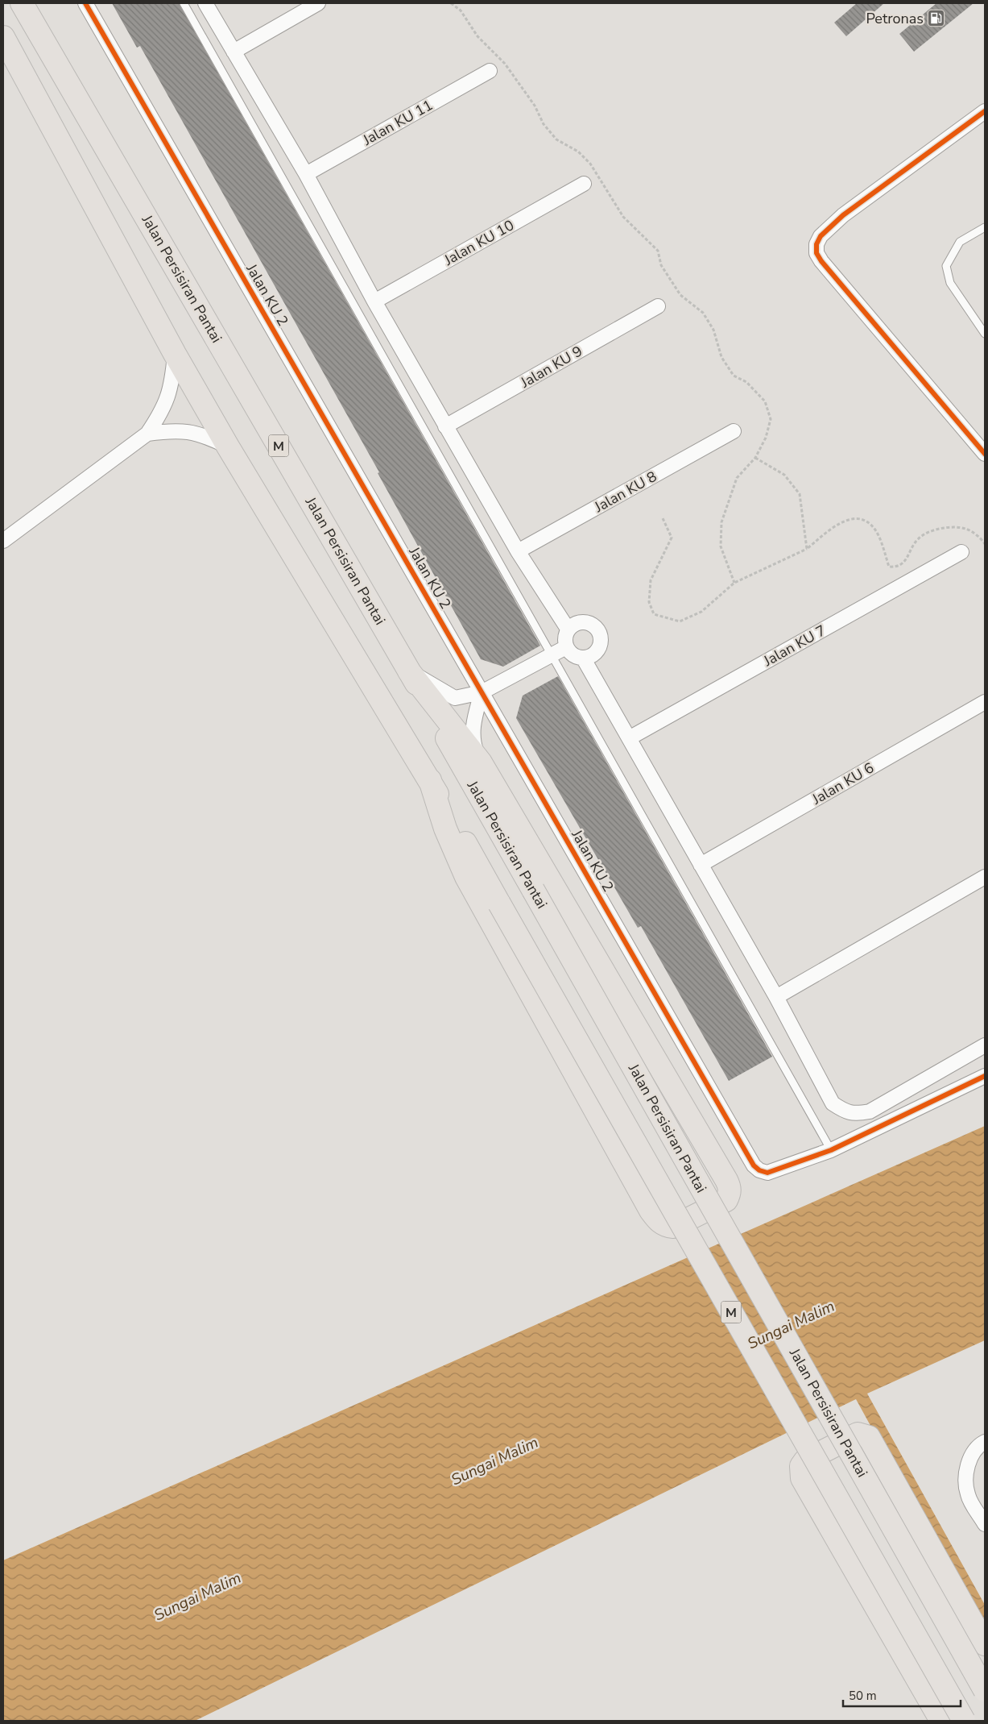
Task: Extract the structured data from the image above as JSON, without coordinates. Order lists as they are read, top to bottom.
{
  "streets": {
    "main road": ["Jalan Persisiran Pantai", "M"],
    "street": [
      "Jalan KU 11",
      "Jalan KU 10",
      "Jalan KU 2",
      "Jalan KU 9",
      "Jalan KU 8",
      "Jalan KU 7",
      "Jalan KU 6"
    ]
  },
  "water": ["Sungai Malim"],
  "places": {
    "fuel station": ["Petronas"]
  },
  "scale_bar": "50 m"
}
